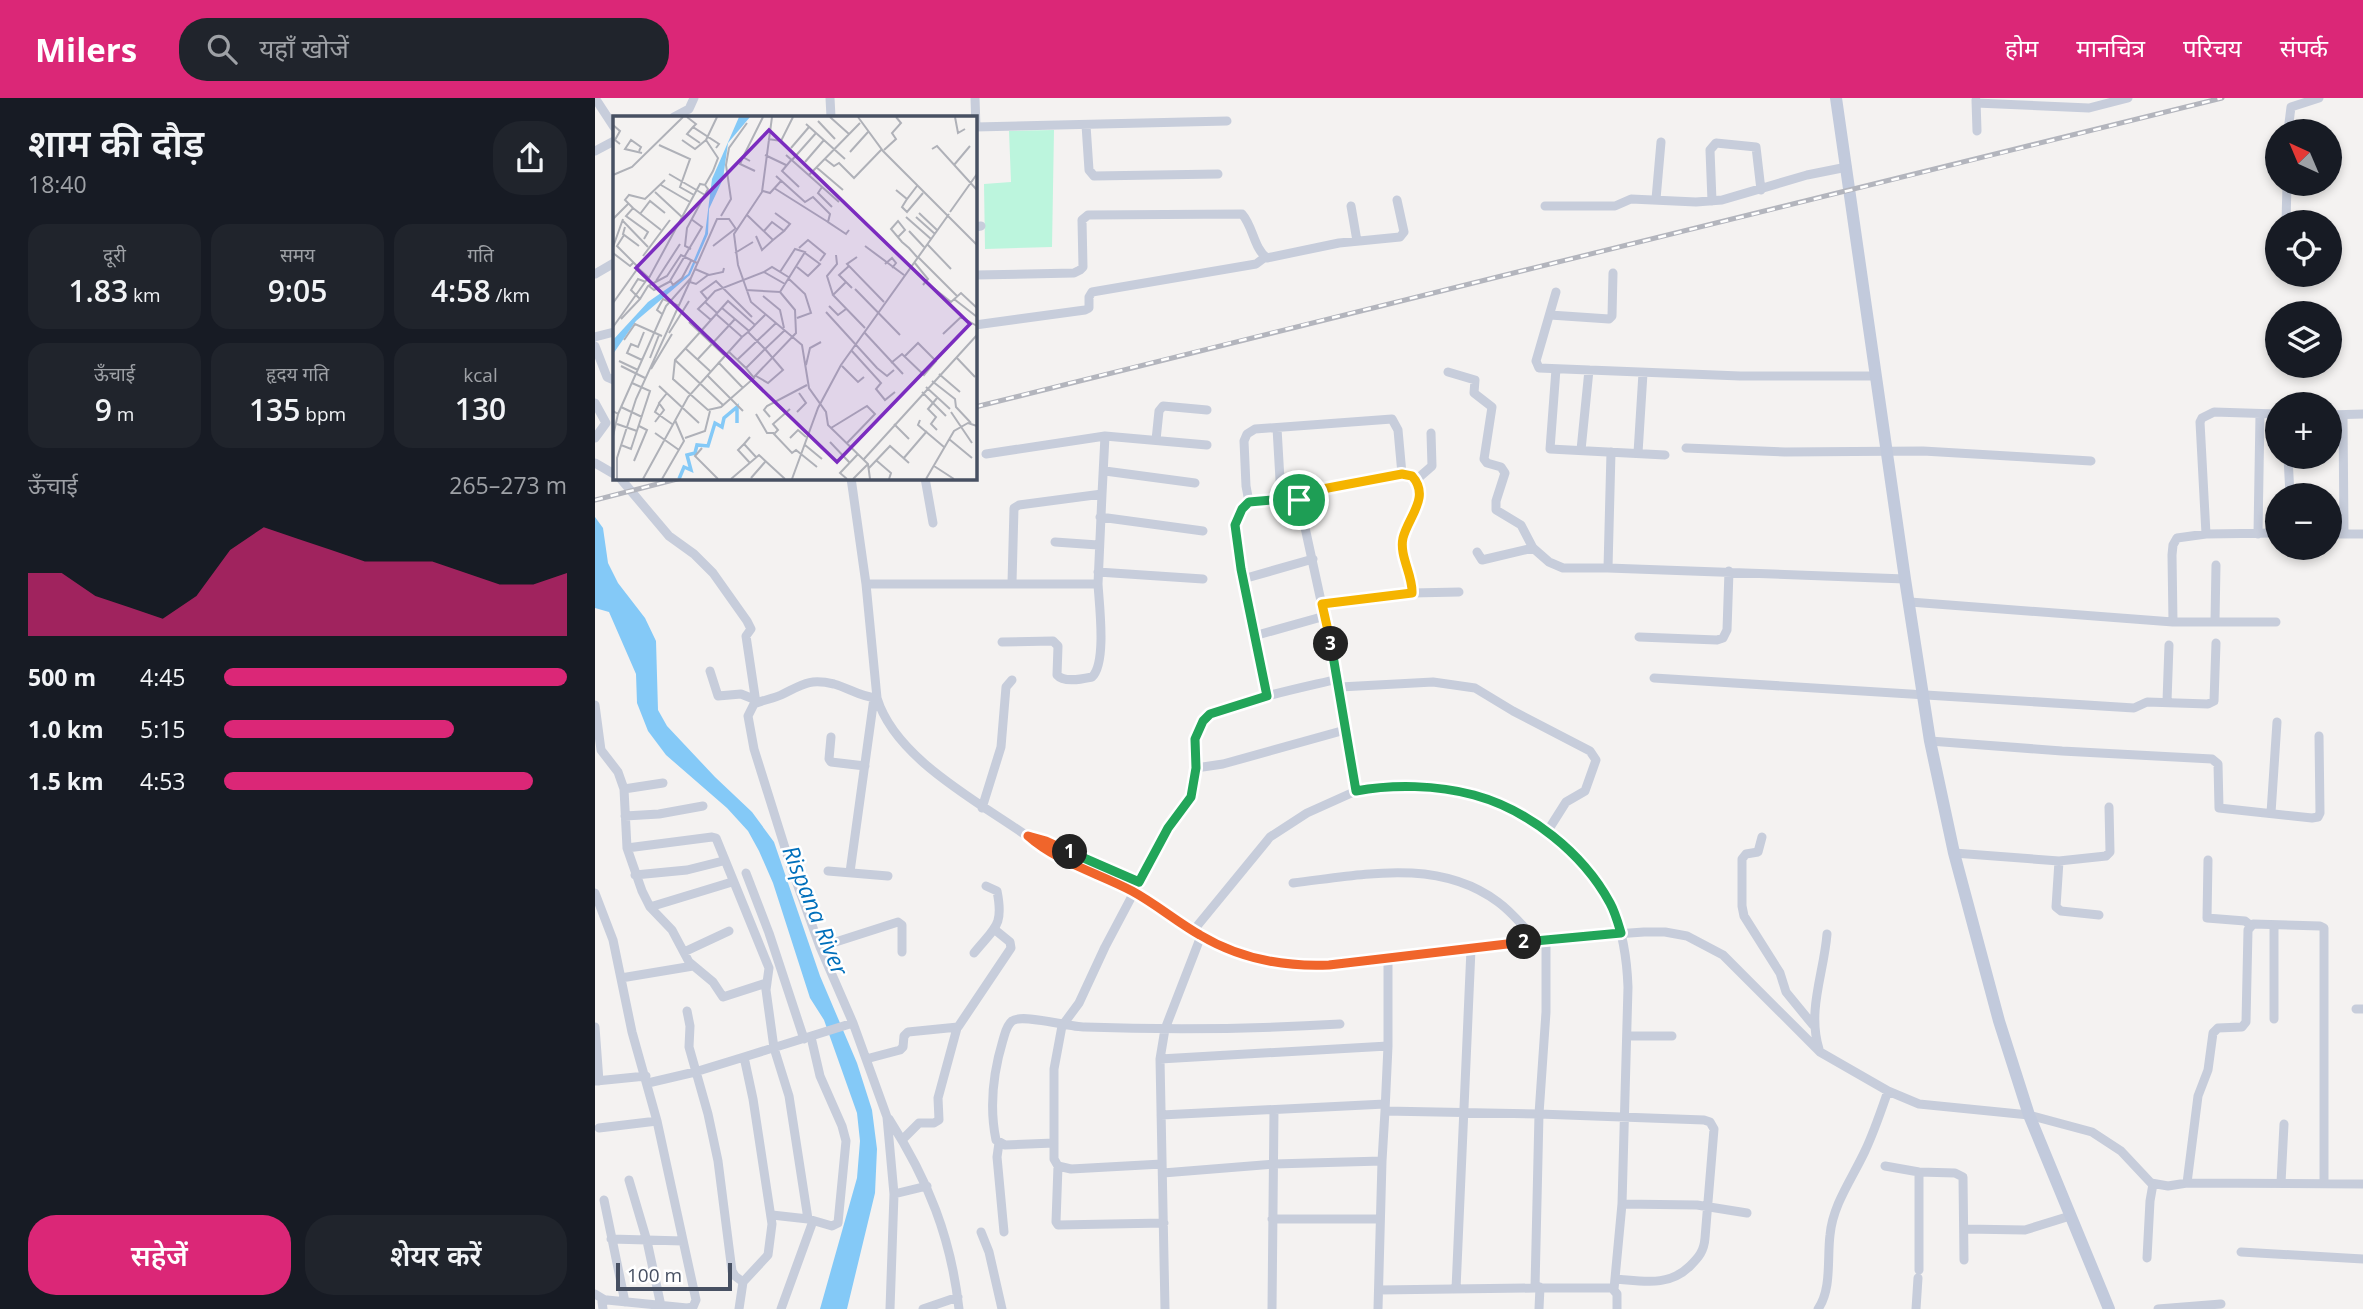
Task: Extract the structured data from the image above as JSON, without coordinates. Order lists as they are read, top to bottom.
{
  "water": ["Rispana River"],
  "scale_bar": "100 m",
  "north": "top left",
  "page": {
    "header": "Milers",
    "search": "यहाँ खोजें",
    "nav": [
      "होम",
      "मानचित्र",
      "परिचय",
      "संपर्क"
    ],
    "heading": ["शाम की दौड़", "18:40"],
    "map_buttons": ["+", "−"],
    "stats": [
      ["दूरी", "1.83 km"],
      ["समय", "9:05"],
      ["गति", "4:58 /km"],
      ["ऊँचाई", "9 m"],
      ["हृदय गति", "135 bpm"],
      ["kcal", "130"]
    ],
    "chart": ["ऊँचाई", "265–273 m"],
    "pins": ["3", "1", "2"],
    "list": [
      {
        "name": "500 m",
        "note": "4:45"
      },
      {
        "name": "1.0 km",
        "note": "5:15"
      },
      {
        "name": "1.5 km",
        "note": "4:53"
      }
    ],
    "buttons": ["सहेजें", "शेयर करें"],
    "scale": "100 m"
  }
}
